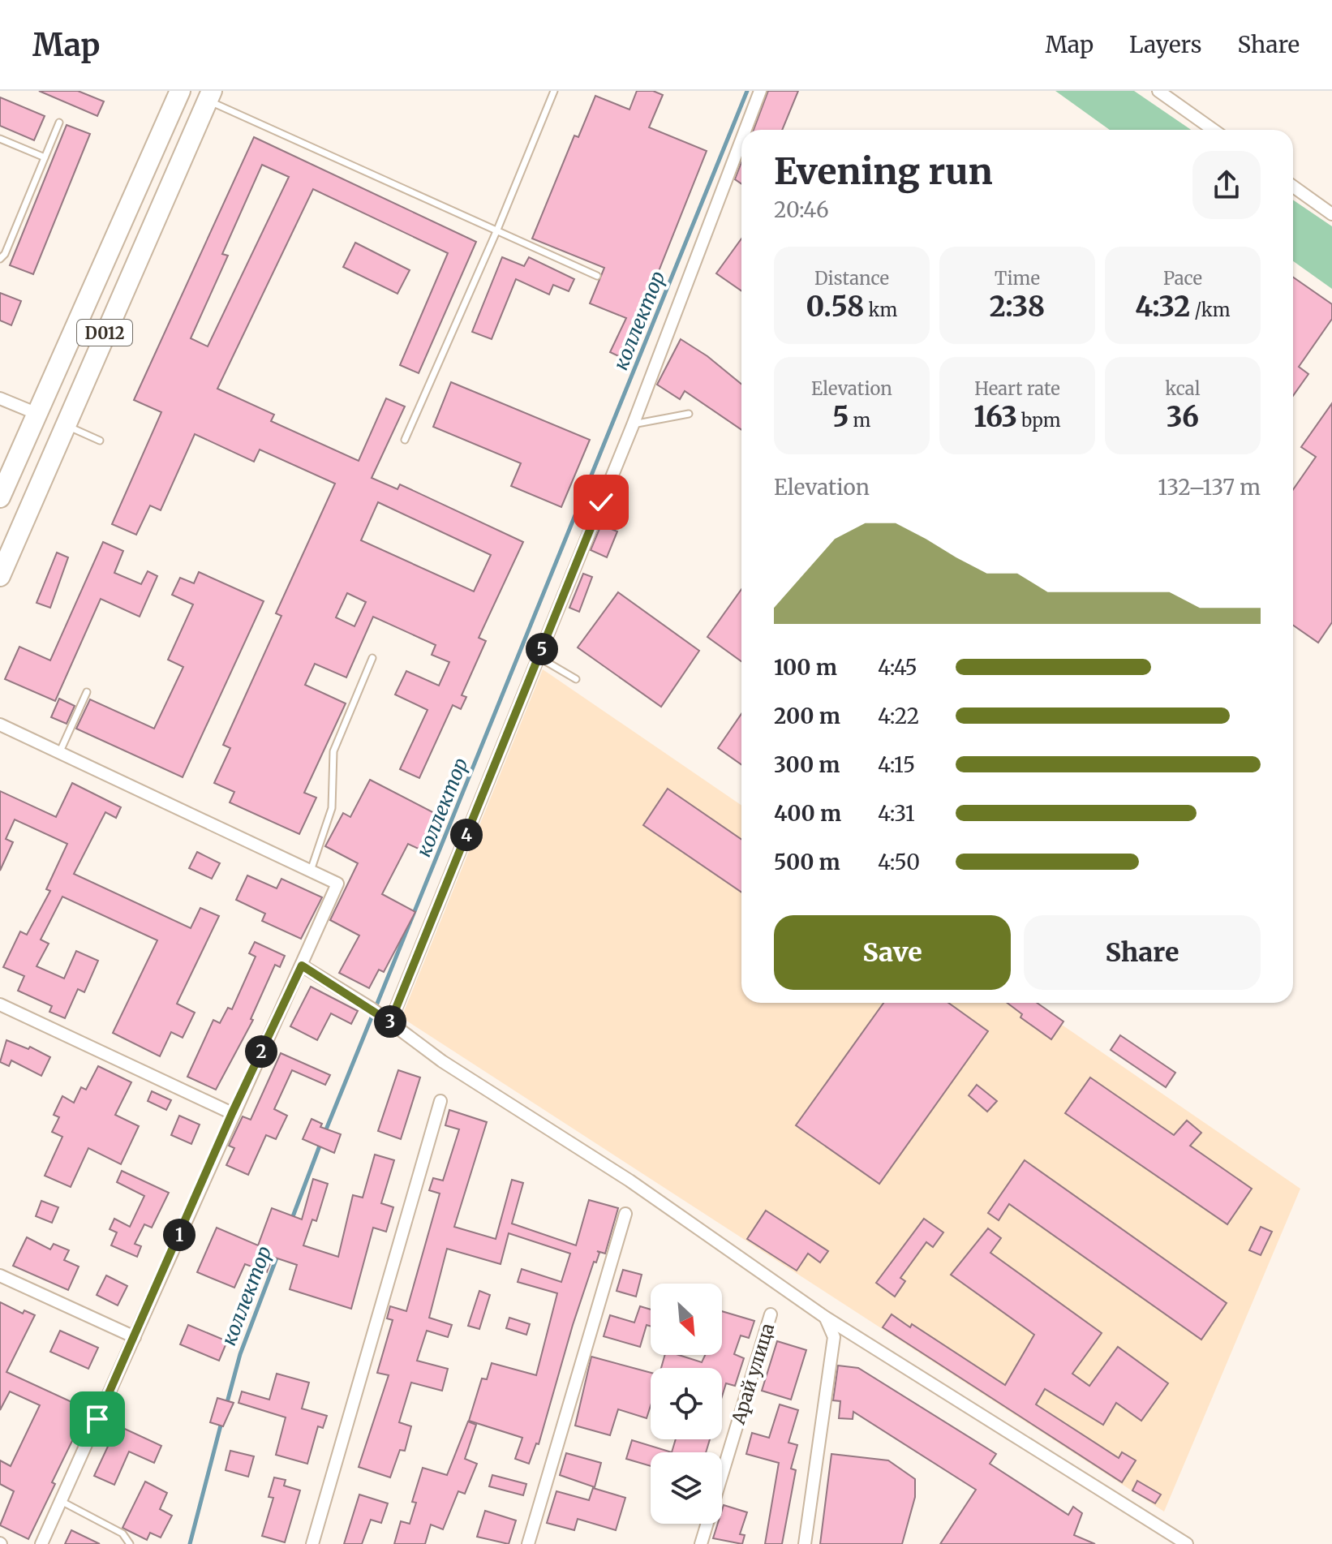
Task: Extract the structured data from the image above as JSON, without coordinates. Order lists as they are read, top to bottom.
{
  "streets": {
    "highway": ["D012"],
    "street": ["Арай улица"]
  },
  "water": ["коллектор"],
  "north": "bottom right",
  "page": {
    "header": "Map",
    "nav": ["Map", "Layers", "Share"],
    "heading": ["Evening run", "20:46"],
    "stats": [
      ["Distance", "0.58 km"],
      ["Time", "2:38"],
      ["Pace", "4:32 /km"],
      ["Elevation", "5 m"],
      ["Heart rate", "163 bpm"],
      ["kcal", "36"]
    ],
    "chart": ["Elevation", "132–137 m"],
    "pins": [
      "5",
      "4",
      "3",
      "2",
      "1"
    ],
    "list": [
      {
        "name": "100 m",
        "note": "4:45"
      },
      {
        "name": "200 m",
        "note": "4:22"
      },
      {
        "name": "300 m",
        "note": "4:15"
      },
      {
        "name": "400 m",
        "note": "4:31"
      },
      {
        "name": "500 m",
        "note": "4:50"
      }
    ],
    "buttons": ["Save", "Share"]
  }
}
